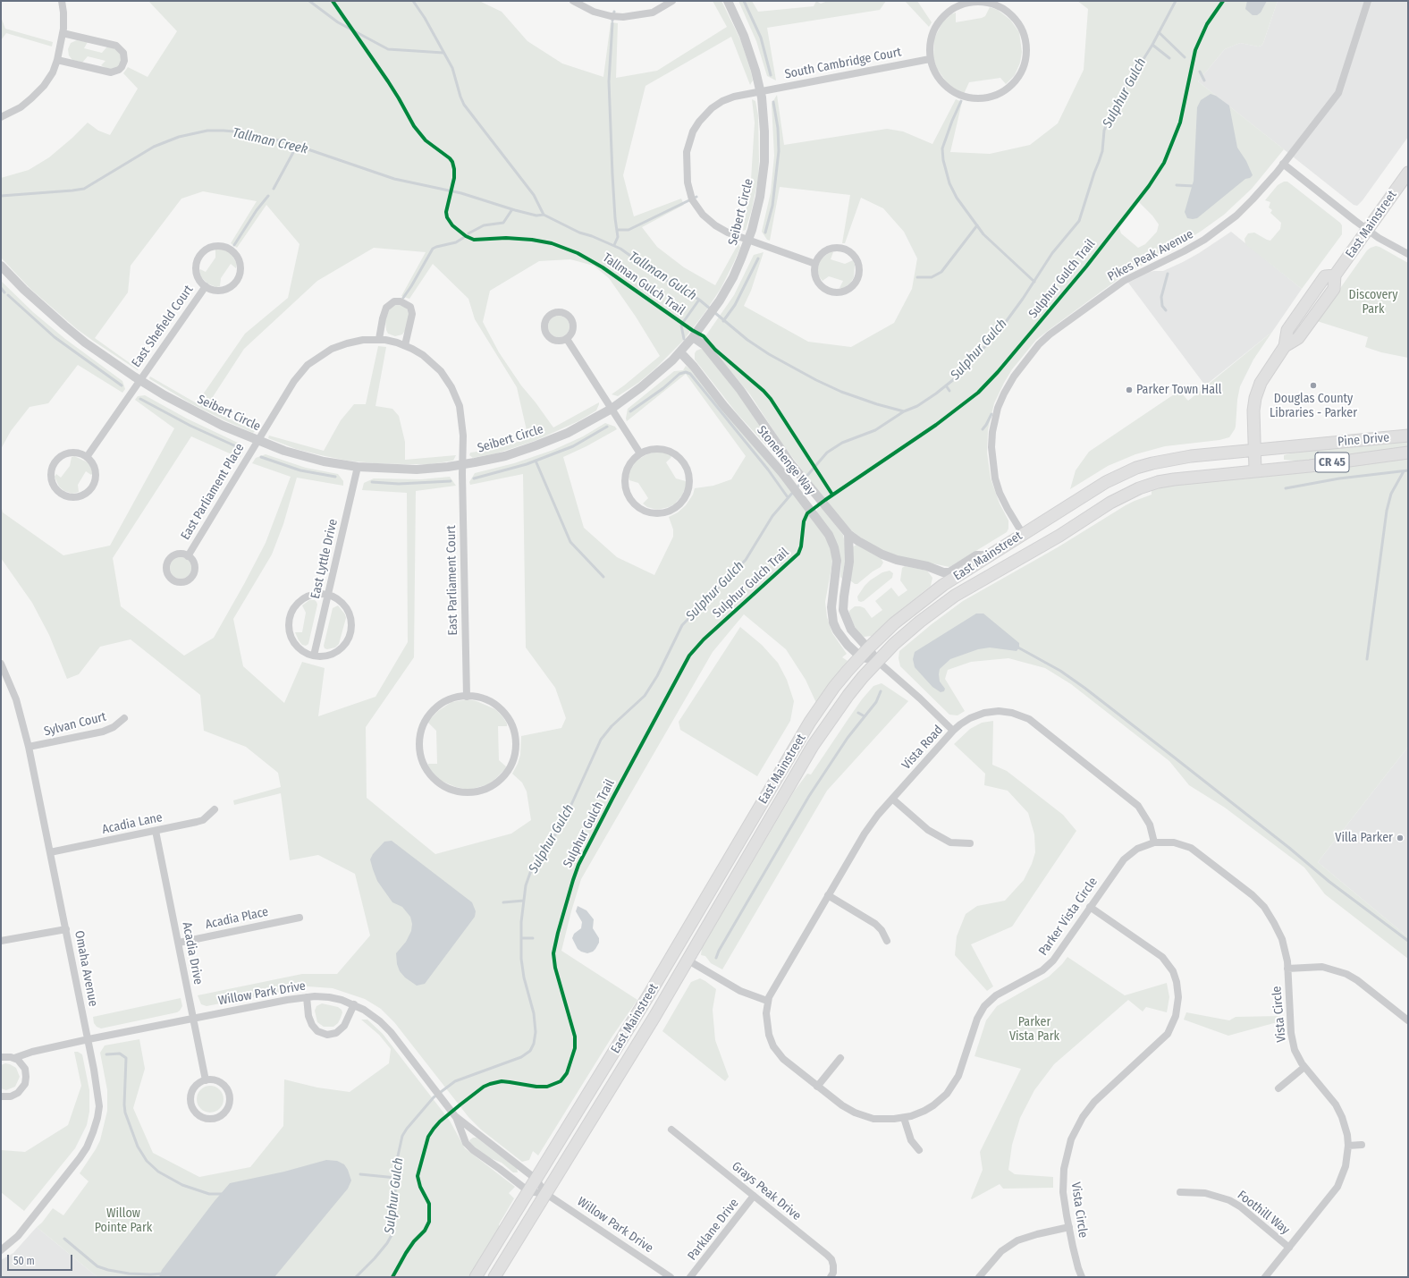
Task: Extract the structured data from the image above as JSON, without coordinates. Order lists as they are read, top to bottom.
{
  "streets": {
    "main road": ["East Mainstreet", "Pine Drive", "CR 45"],
    "street": [
      "South Cambridge Court",
      "Seibert Circle",
      "Pikes Peak Avenue",
      "East Shefield Court",
      "Stonehenge Way",
      "East Parliament Place",
      "East Lyttle Drive",
      "East Parliament Court",
      "Sylvan Court",
      "Vista Road",
      "Acadia Lane",
      "Parker Vista Circle",
      "Acadia Place",
      "Acadia Drive",
      "Omaha Avenue",
      "Willow Park Drive",
      "Vista Circle",
      "Grays Peak Drive",
      "Foothill Way",
      "Parklane Drive"
    ],
    "cycle path": ["Sulphur Gulch Trail", "Tallman Gulch Trail"]
  },
  "crossings": [
    ["South Cambridge Court", "Seibert Circle"],
    ["Seibert Circle", "East Shefield Court"],
    ["Seibert Circle", "Stonehenge Way"],
    ["Seibert Circle", "East Parliament Place"],
    ["Seibert Circle", "East Lyttle Drive"],
    ["Seibert Circle", "East Parliament Court"],
    ["East Mainstreet", "Pikes Peak Avenue"],
    ["East Mainstreet", "Pine Drive"],
    ["East Mainstreet", "Stonehenge Way"],
    ["East Mainstreet", "Willow Park Drive"],
    ["East Parliament Place", "East Parliament Court"],
    ["Sylvan Court", "Omaha Avenue"],
    ["Vista Road", "Parker Vista Circle"],
    ["Vista Road", "Vista Circle"],
    ["Acadia Lane", "Acadia Drive"],
    ["Acadia Lane", "Omaha Avenue"],
    ["Parker Vista Circle", "Vista Circle"],
    ["Acadia Place", "Acadia Drive"],
    ["Acadia Drive", "Willow Park Drive"],
    ["Omaha Avenue", "Willow Park Drive"],
    ["Vista Circle", "Foothill Way"],
    ["Grays Peak Drive", "Parklane Drive"]
  ],
  "water": ["Sulphur Gulch", "Tallman Creek", "Tallman Gulch"],
  "parks": ["Discovery Park", "Parker Vista Park", "Willow Pointe Park"],
  "places": ["Douglas County Libraries - Parker", "Parker Town Hall", "Villa Parker"],
  "scale_bar": "50 m"
}
